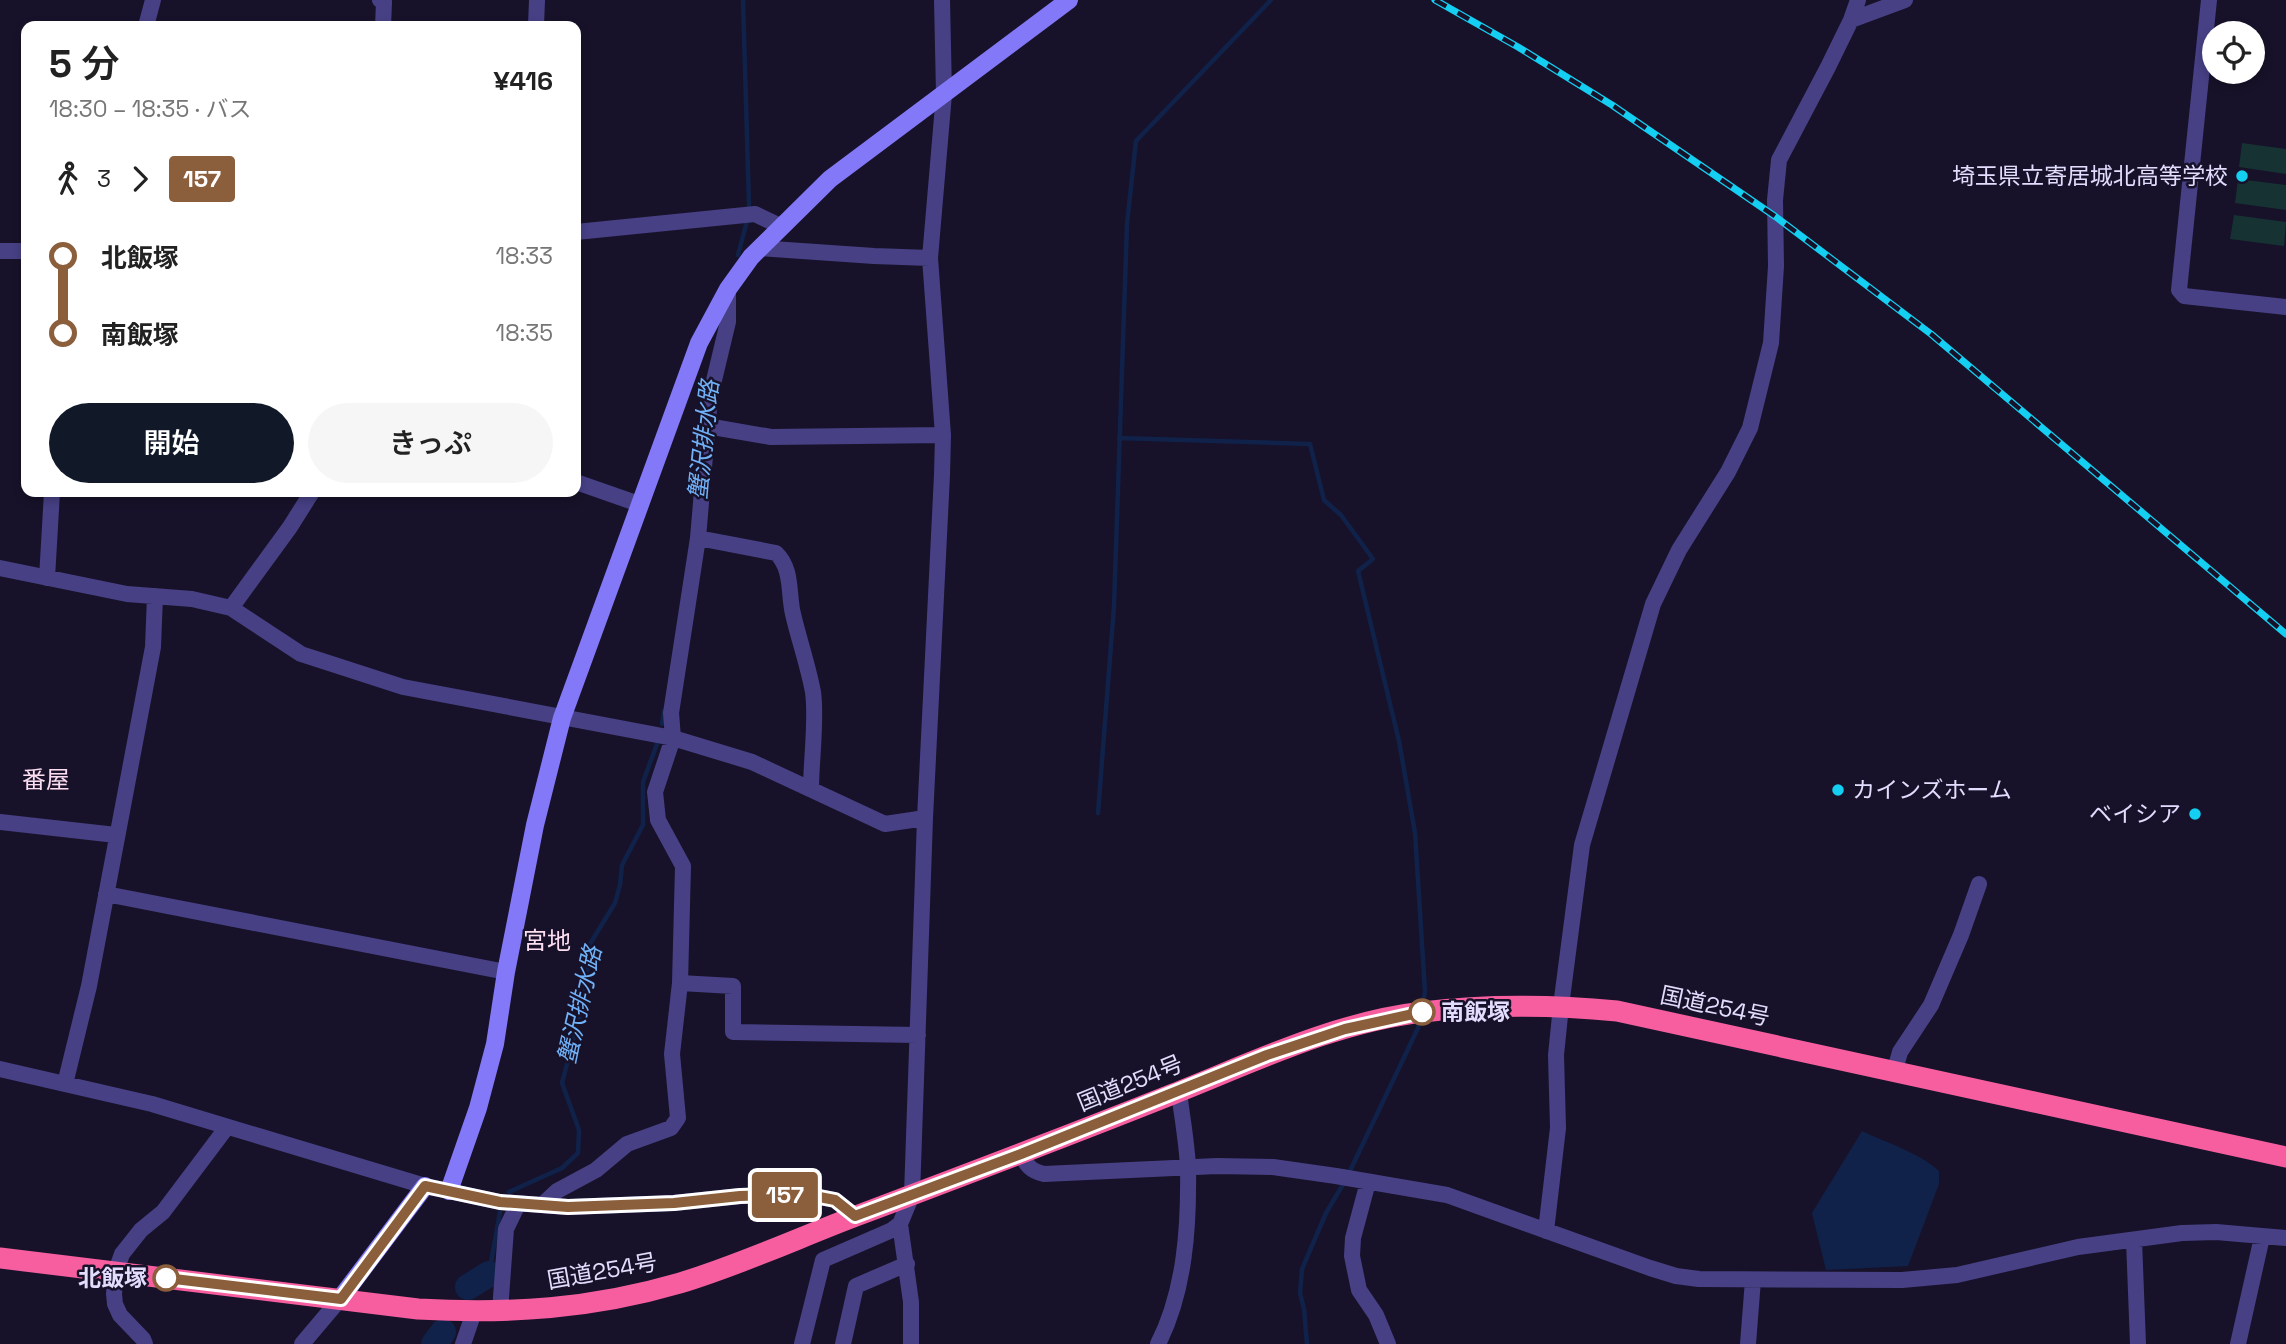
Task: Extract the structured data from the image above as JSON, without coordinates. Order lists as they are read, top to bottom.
{
  "streets": {
    "highway": ["国道254号"]
  },
  "districts": ["番屋", "宮地"],
  "water": ["蟹沢排水路"],
  "places": [
    "埼玉県立寄居城北高等学校",
    "カインズホーム",
    "ベイシア",
    "南飯塚",
    "北飯塚"
  ],
  "lines": ["bus line 157"],
  "page": {
    "on_map": "157",
    "heading": ["5 分", "18:30 – 18:35 · バス", "¥416"],
    "legs": ["3", "157"],
    "list": [
      {
        "name": "北飯塚",
        "value": "18:33"
      },
      {
        "name": "南飯塚",
        "value": "18:35"
      }
    ],
    "buttons": ["開始", "きっぷ"]
  }
}
